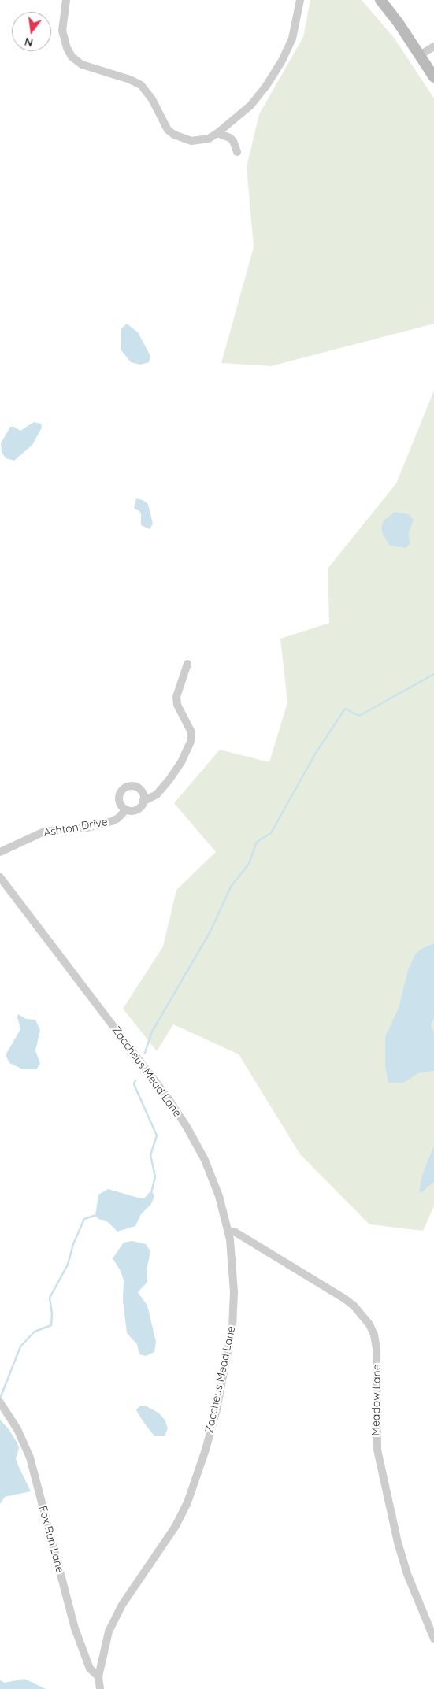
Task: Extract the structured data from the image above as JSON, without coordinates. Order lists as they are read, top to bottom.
{
  "streets": {
    "street": [
      "Ashton Drive",
      "Zaccheus Mead Lane",
      "Meadow Lane",
      "Fox Run Lane"
    ]
  },
  "crossings": [
    ["Zaccheus Mead Lane", "Meadow Lane"],
    ["Zaccheus Mead Lane", "Fox Run Lane"]
  ],
  "north": "bottom"
}
